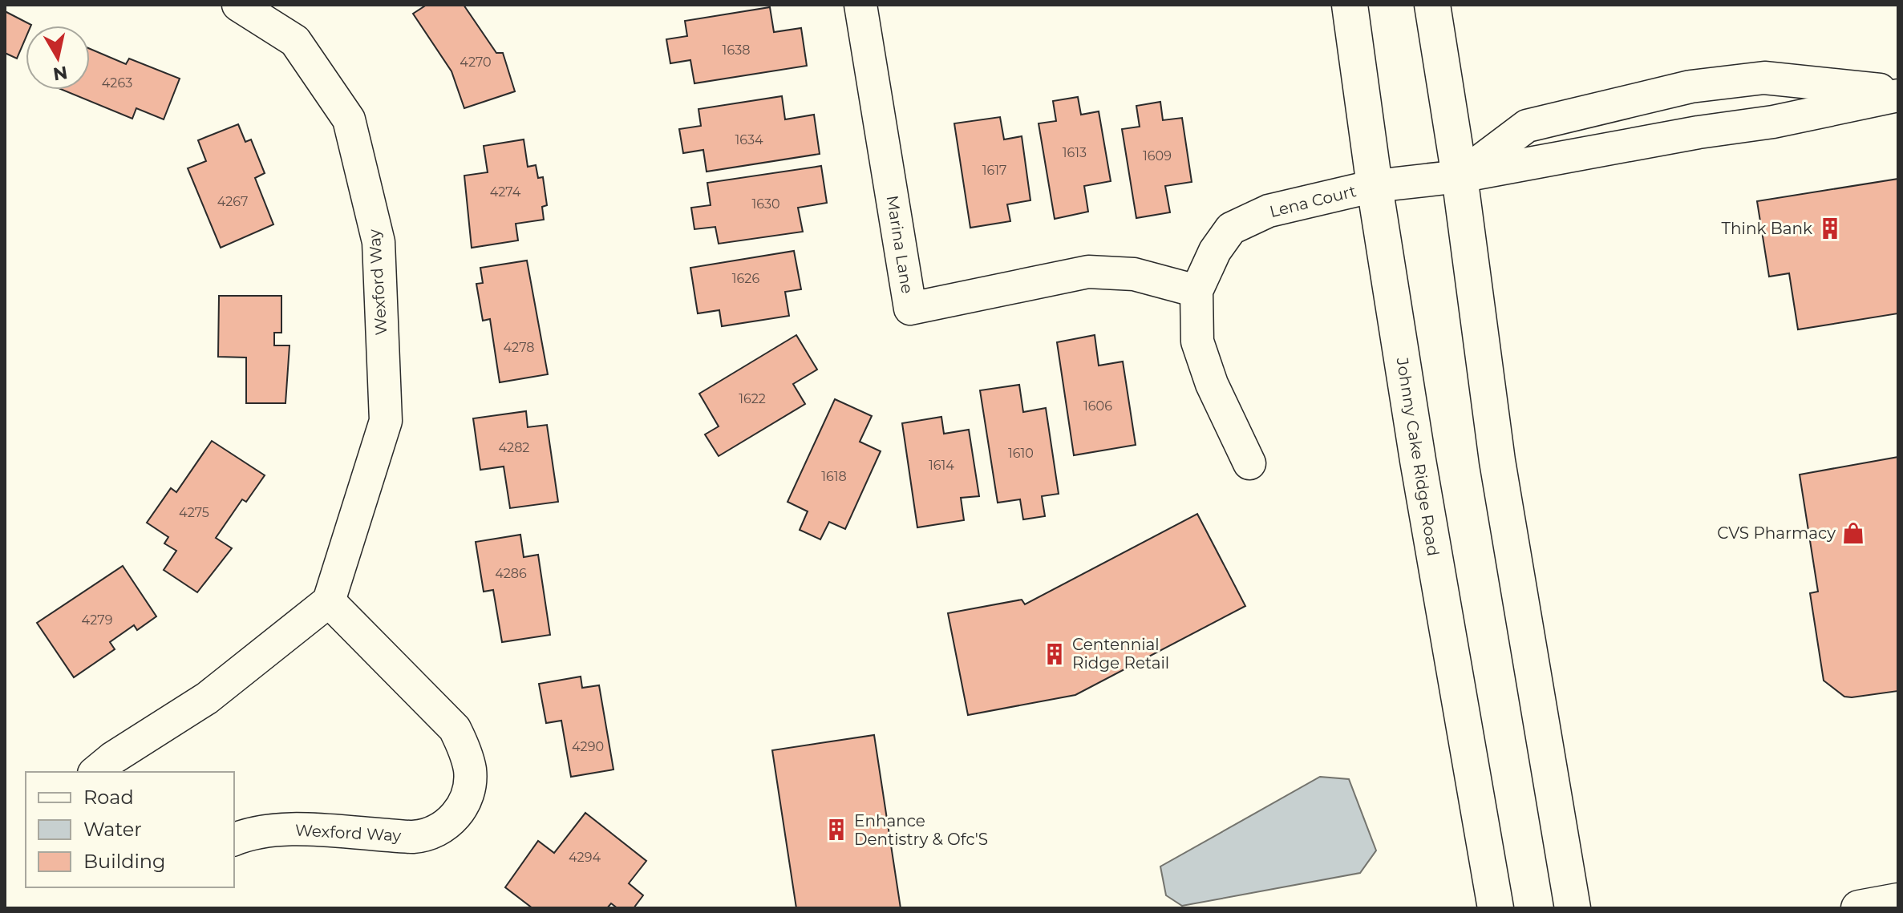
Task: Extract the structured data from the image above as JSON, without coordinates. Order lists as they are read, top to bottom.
{
  "streets": {
    "street": [
      "Lena Court",
      "Marina Lane",
      "Wexford Way",
      "Johnny Cake Ridge Road"
    ]
  },
  "crossings": [
    ["Lena Court", "Marina Lane"],
    ["Lena Court", "Johnny Cake Ridge Road"]
  ],
  "places": {
    "building": ["Think Bank", "Centennial Ridge Retail", "Enhance Dentistry & Ofc'S"],
    "shop": ["CVS Pharmacy"]
  },
  "house_numbers": [
    "1638",
    "4270",
    "4263",
    "1634",
    "1613",
    "1609",
    "1617",
    "4274",
    "4267",
    "1630",
    "1626",
    "4278",
    "1622",
    "1606",
    "4282",
    "1610",
    "1614",
    "1618",
    "4275",
    "4286",
    "4279",
    "4290",
    "4294"
  ],
  "legend": ["Road", "Water", "Building"],
  "north": "bottom"
}
